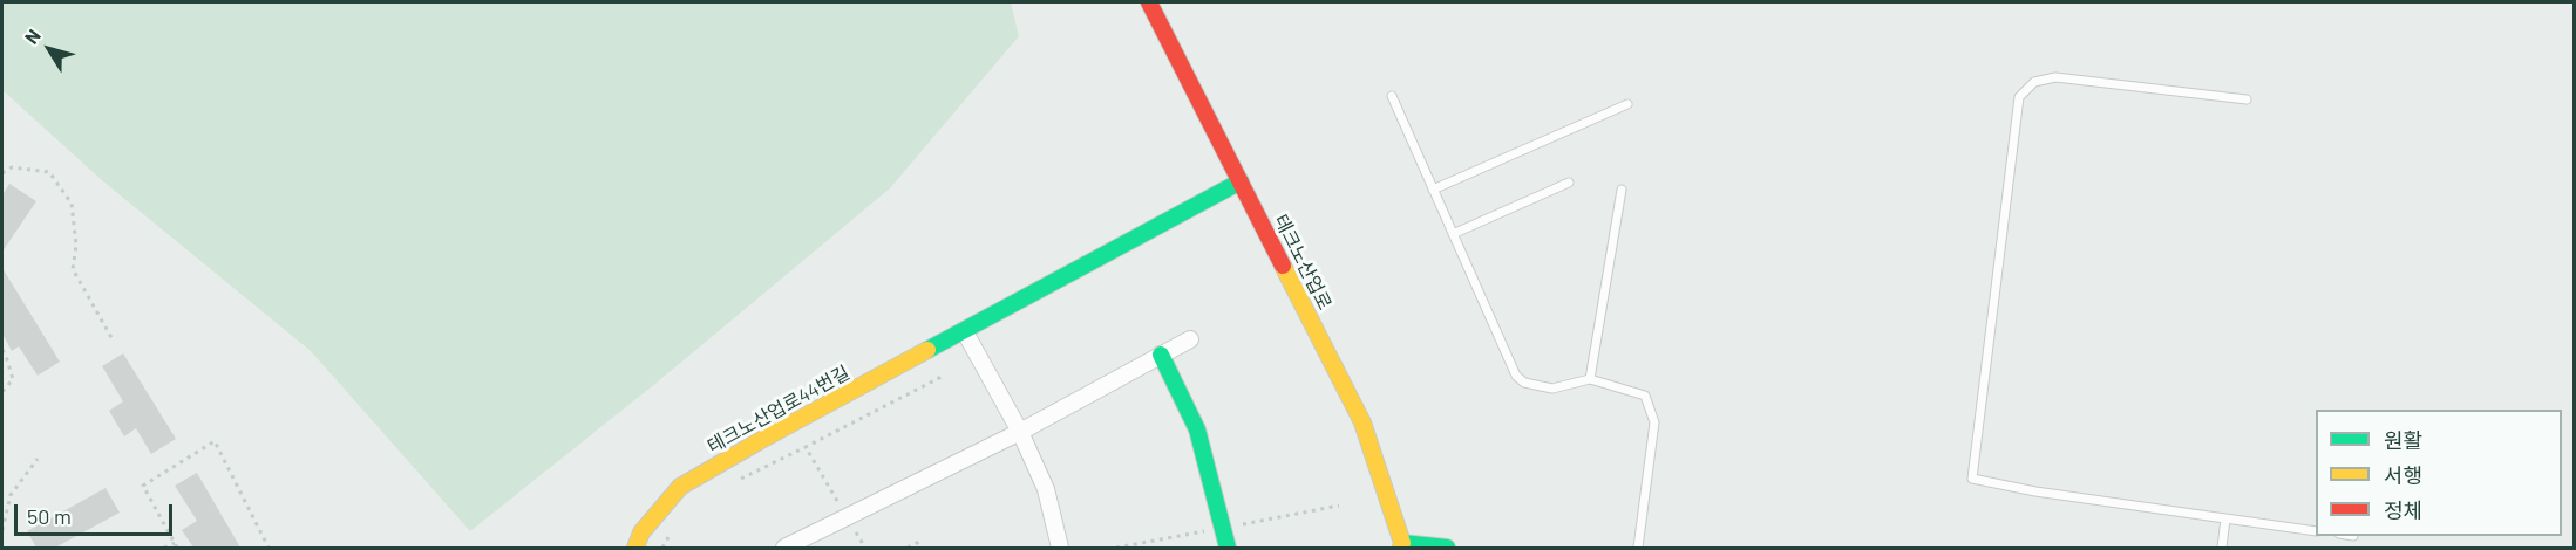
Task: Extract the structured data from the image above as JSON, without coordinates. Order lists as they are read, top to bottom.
{
  "streets": {
    "street": ["테크노산업로", "테크노산업로44번길"]
  },
  "crossings": [
    ["테크노산업로", "테크노산업로44번길"]
  ],
  "legend": ["원활", "서행", "정체"],
  "scale_bar": "50 m",
  "north": "top left"
}
